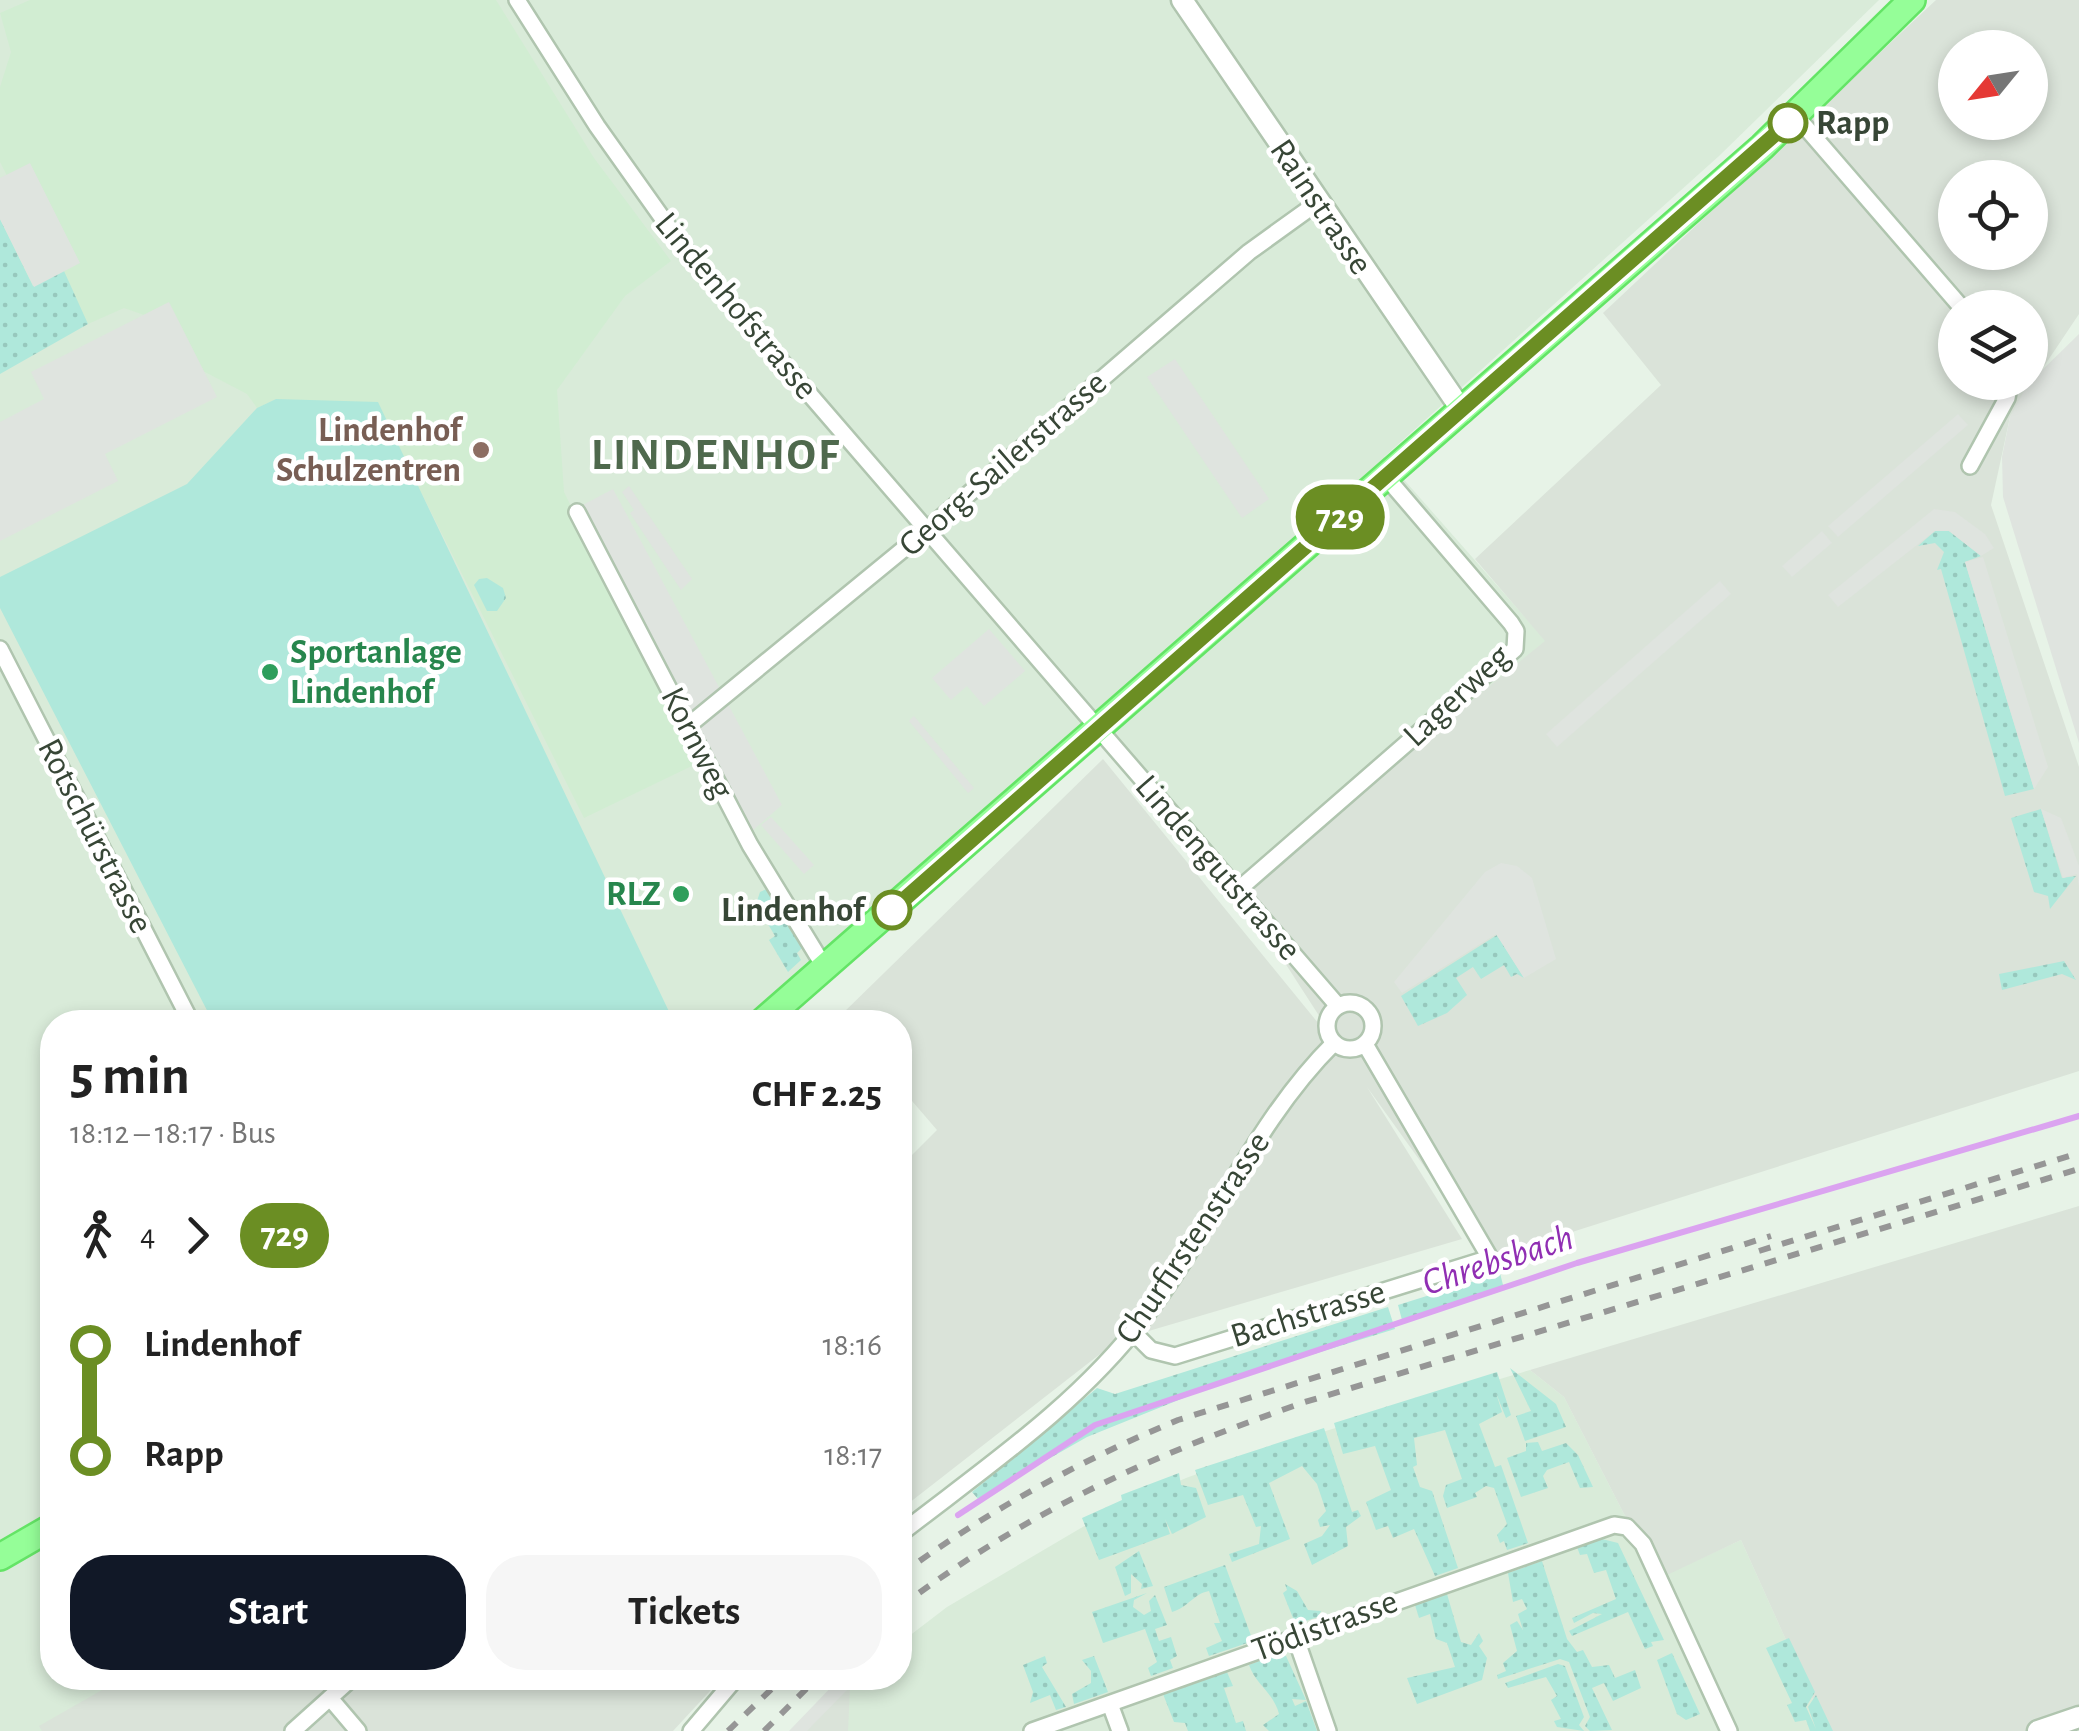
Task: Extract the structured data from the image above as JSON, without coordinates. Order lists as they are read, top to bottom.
{
  "streets": {
    "street": [
      "Rainstrasse",
      "Lindenhofstrasse",
      "Georg-Sailerstrasse",
      "Lagerweg",
      "Kornweg",
      "Rotschürstrasse",
      "Lindengutstrasse",
      "Churfirstenstrasse",
      "Bachstrasse",
      "Tödistrasse"
    ]
  },
  "crossings": [
    ["Rainstrasse", "Georg-Sailerstrasse"],
    ["Lindenhofstrasse", "Georg-Sailerstrasse"],
    ["Lindenhofstrasse", "Lindengutstrasse"],
    ["Georg-Sailerstrasse", "Kornweg"],
    ["Lagerweg", "Lindengutstrasse"],
    ["Lindengutstrasse", "Churfirstenstrasse"],
    ["Lindengutstrasse", "Bachstrasse"],
    ["Churfirstenstrasse", "Bachstrasse"]
  ],
  "districts": ["LINDENHOF"],
  "water": ["Chrebsbach"],
  "places": [
    "Rapp",
    "Lindenhof Schulzentren",
    "Sportanlage Lindenhof",
    "RLZ",
    "Lindenhof"
  ],
  "lines": ["bus line 729"],
  "north": "bottom left",
  "page": {
    "on_map": "729",
    "heading": ["5 min", "18:12 – 18:17 · Bus", "CHF 2.25"],
    "legs": ["4", "729"],
    "list": [
      {
        "name": "Lindenhof",
        "value": "18:16"
      },
      {
        "name": "Rapp",
        "value": "18:17"
      }
    ],
    "buttons": ["Start", "Tickets"]
  }
}
